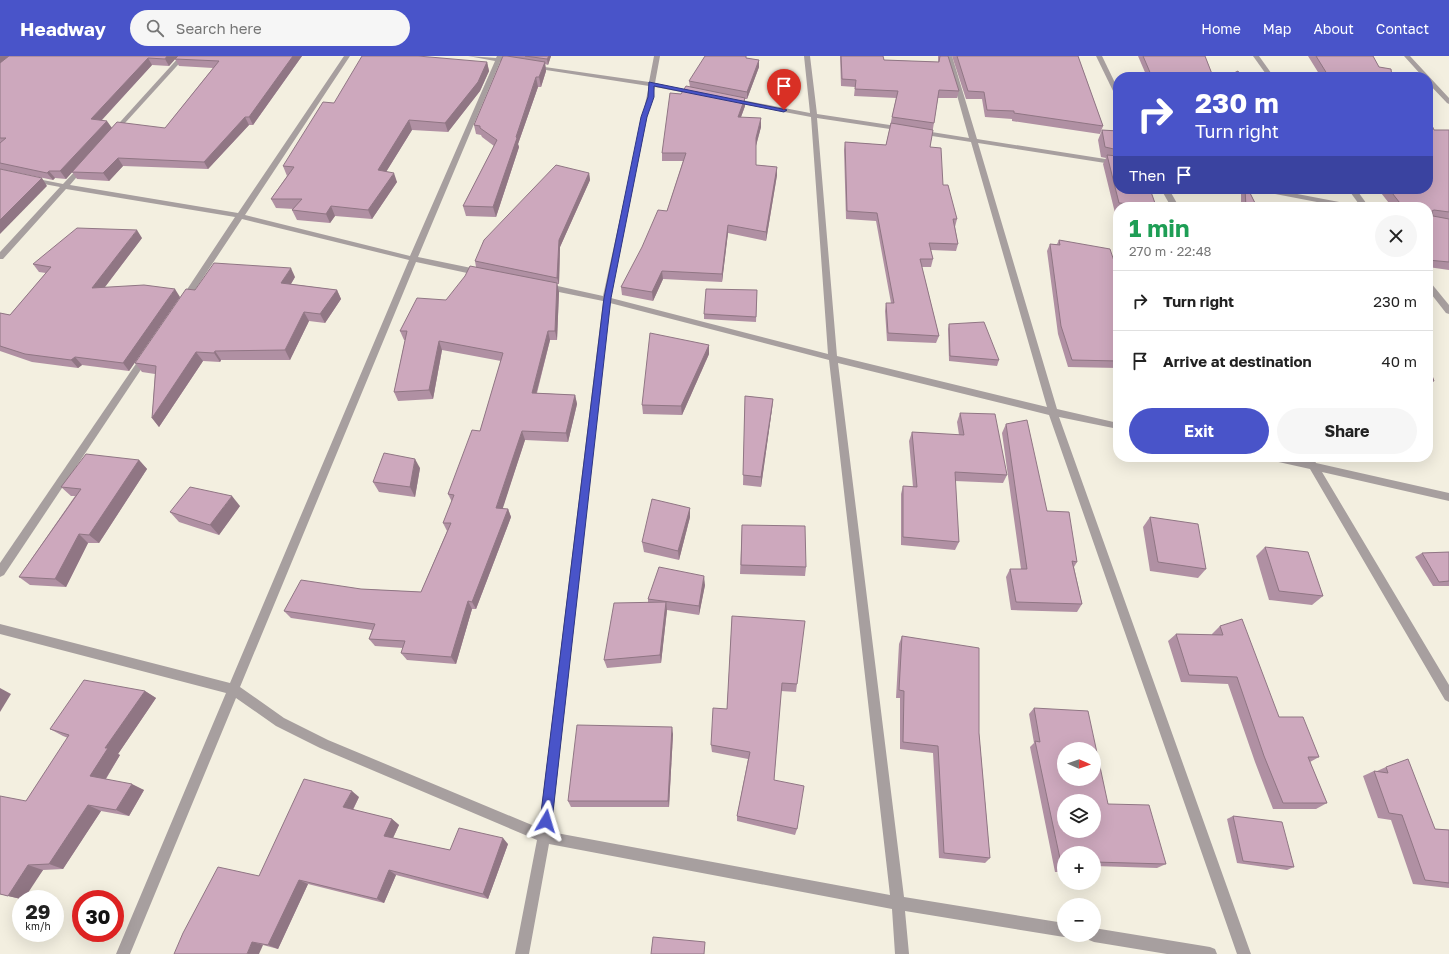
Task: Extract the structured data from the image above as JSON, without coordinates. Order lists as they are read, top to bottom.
{
  "north": "right",
  "page": {
    "header": "Headway",
    "search": "Search here",
    "nav": [
      "Home",
      "Map",
      "About",
      "Contact"
    ],
    "turn": ["230 m", "Turn right"],
    "then": "Then",
    "heading": ["1 min", "270 m · 22:48"],
    "list": [
      {
        "name": "Turn right",
        "value": "230 m"
      },
      {
        "name": "Arrive at destination",
        "value": "40 m"
      }
    ],
    "buttons": ["Exit", "Share"],
    "map_buttons": ["+", "−"],
    "speed": "29 km/h",
    "limit": "30"
  }
}
